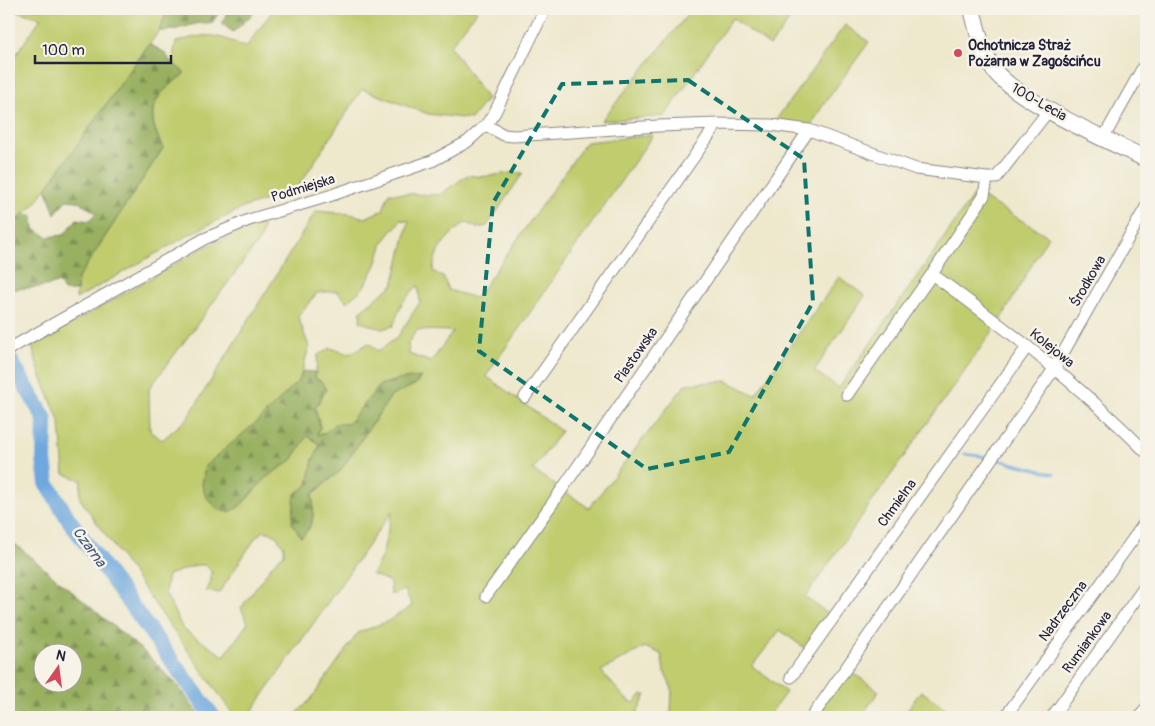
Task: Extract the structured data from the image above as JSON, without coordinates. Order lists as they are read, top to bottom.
{
  "streets": {
    "street": [
      "100-Lecia",
      "Podmiejska",
      "Środkowa",
      "Kolejowa",
      "Piastowska",
      "Chmielna",
      "Nadrzeczna",
      "Rumiankowa"
    ]
  },
  "crossings": [
    ["Środkowa", "Kolejowa"],
    ["Kolejowa", "Chmielna"]
  ],
  "water": ["Czarna"],
  "places": ["Ochotnicza Straż Pożarna w Zagościńcu"],
  "scale_bar": "100 m",
  "north": "top"
}
